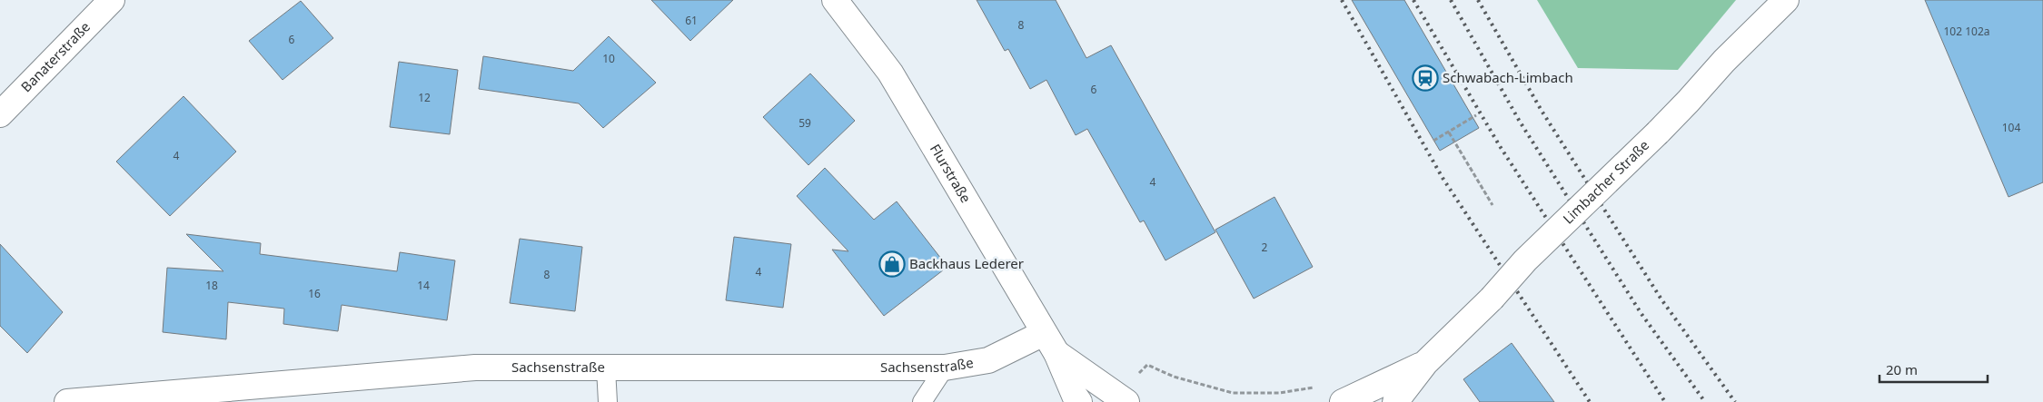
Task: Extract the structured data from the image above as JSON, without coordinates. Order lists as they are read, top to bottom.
{
  "streets": {
    "street": [
      "Banaterstraße",
      "Flurstraße",
      "Limbacher Straße",
      "Sachsenstraße"
    ]
  },
  "crossings": [
    ["Flurstraße", "Sachsenstraße"]
  ],
  "places": {
    "station": ["Schwabach-Limbach"],
    "shop": ["Backhaus Lederer"]
  },
  "house_numbers": [
    "61",
    "8",
    "102 102a",
    "6",
    "10",
    "6",
    "12",
    "59",
    "104",
    "4",
    "4",
    "2",
    "4",
    "8",
    "18",
    "14",
    "16"
  ],
  "scale_bar": "20 m"
}
